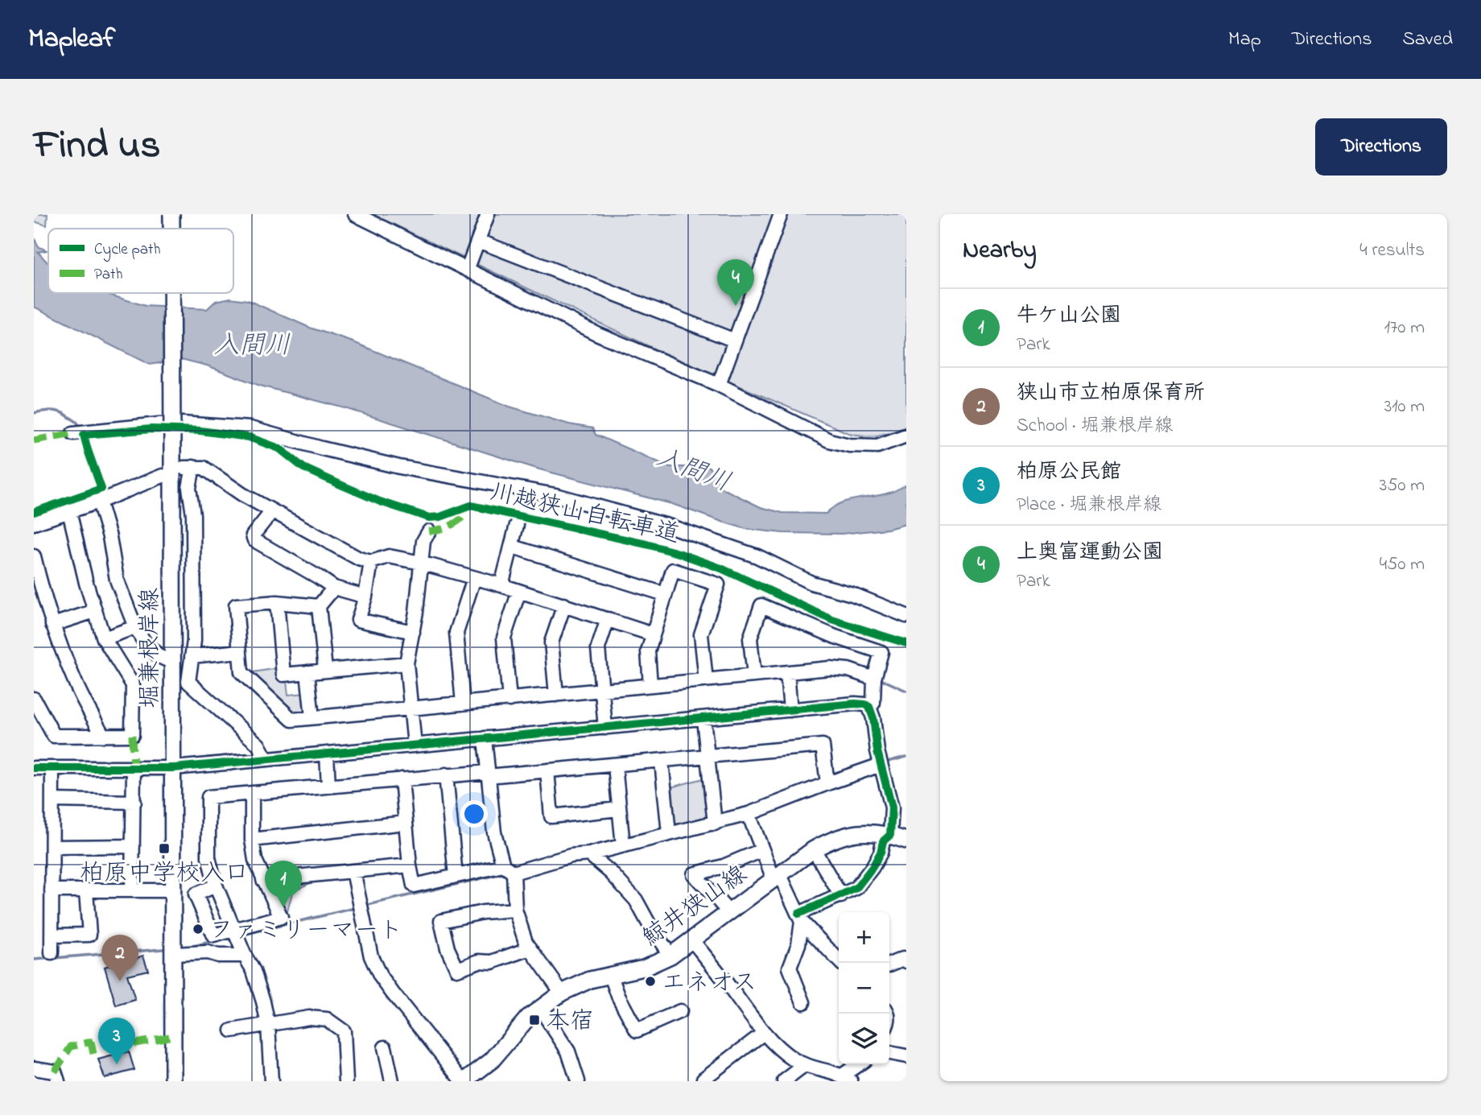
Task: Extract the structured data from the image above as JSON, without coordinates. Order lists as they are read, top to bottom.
{
  "streets": {
    "main road": ["堀兼根岸線", "鯨井狭山線"],
    "cycle path": ["川越狭山自転車道"]
  },
  "water": ["入間川"],
  "places": {
    "transit": ["柏原中学校入口", "本宿"],
    "other": ["ファミリーマート", "エネオス"]
  },
  "legend": ["Cycle path", "Path"],
  "page": {
    "header": "Mapleaf",
    "nav": ["Map", "Directions", "Saved"],
    "title": "Find us",
    "buttons": "Directions",
    "heading": ["Nearby", "4 results"],
    "pins": [
      "4",
      "1",
      "2",
      "3"
    ],
    "list": [
      {
        "mark": "1",
        "name": "牛ケ山公園",
        "note": "Park",
        "value": "170 m"
      },
      {
        "mark": "2",
        "name": "狭山市立柏原保育所",
        "note": "School · 堀兼根岸線",
        "value": "310 m"
      },
      {
        "mark": "3",
        "name": "柏原公民館",
        "note": "Place · 堀兼根岸線",
        "value": "350 m"
      },
      {
        "mark": "4",
        "name": "上奥富運動公園",
        "note": "Park",
        "value": "450 m"
      }
    ],
    "map_buttons": ["+", "−"]
  }
}
